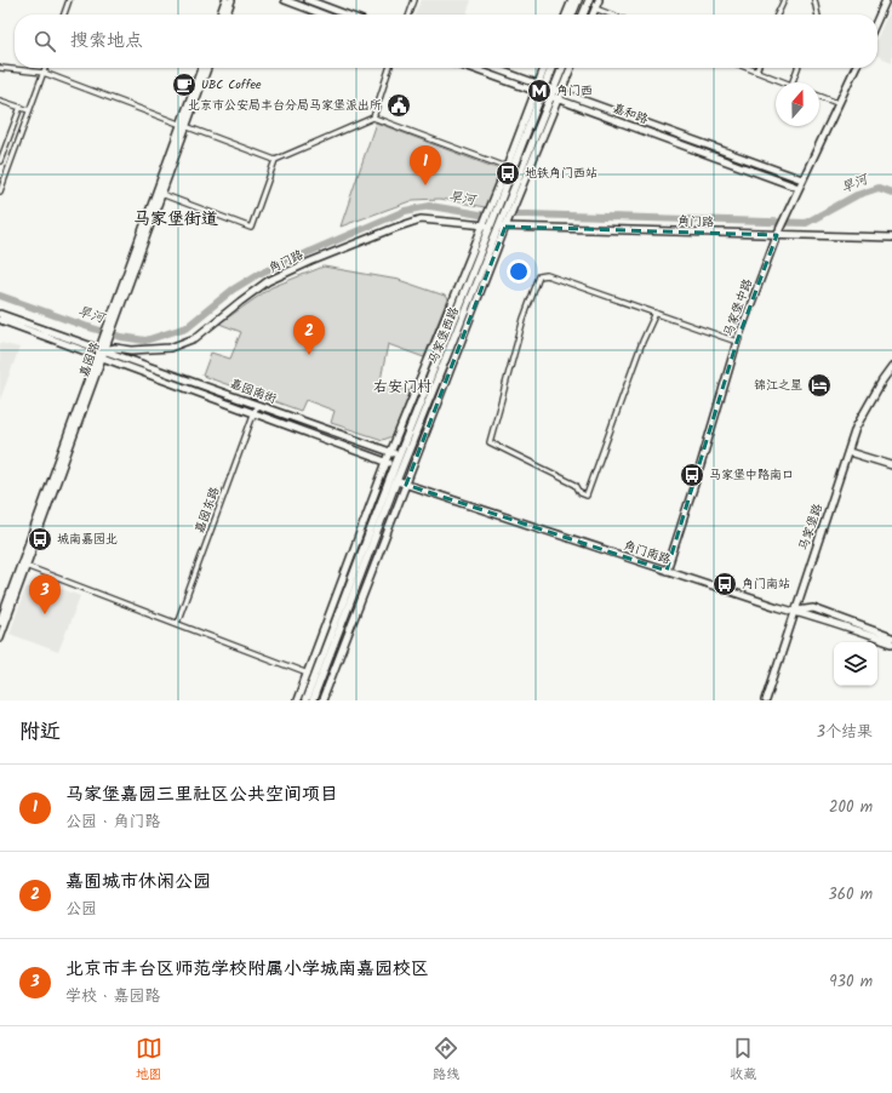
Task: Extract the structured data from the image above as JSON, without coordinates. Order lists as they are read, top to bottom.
{
  "streets": {
    "main road": ["马家堡西路"],
    "street": [
      "嘉和路",
      "角门路",
      "马家堡中路",
      "嘉园路",
      "嘉园南街",
      "嘉园东路",
      "马家堡路",
      "角门南路"
    ]
  },
  "crossings": [
    ["嘉和路", "马家堡中路"],
    ["嘉和路", "马家堡西路"],
    ["角门路", "马家堡中路"],
    ["角门路", "马家堡西路"],
    ["角门路", "嘉园路"],
    ["角门路", "嘉园南街"],
    ["马家堡中路", "角门南路"],
    ["马家堡西路", "嘉园南街"],
    ["马家堡西路", "角门南路"],
    ["嘉园路", "嘉园南街"],
    ["嘉园南街", "嘉园东路"],
    ["马家堡路", "角门南路"]
  ],
  "districts": ["马家堡街道", "右安门村"],
  "water": ["旱河"],
  "places": {
    "cafe": ["UBC Coffee"],
    "metro station": ["角门西"],
    "public building": ["北京市公安局丰台分局马家堡派出所"],
    "bus stop": [
      "地铁角门西站",
      "马家堡中路南口",
      "城南嘉园北",
      "角门南站"
    ],
    "hotel": ["锦江之星"]
  },
  "north": "top",
  "page": {
    "search": "搜索地点",
    "pins": ["1", "2", "3"],
    "heading": ["附近", "3个结果"],
    "list": [
      {
        "mark": "1",
        "name": "马家堡嘉园三里社区公共空间项目",
        "note": "公园 · 角门路",
        "value": "200 m"
      },
      {
        "mark": "2",
        "name": "嘉囿城市休闲公园",
        "note": "公园",
        "value": "360 m"
      },
      {
        "mark": "3",
        "name": "北京市丰台区师范学校附属小学城南嘉园校区",
        "note": "学校 · 嘉园路",
        "value": "930 m"
      }
    ],
    "nav": ["地图", "路线", "收藏"]
  }
}
